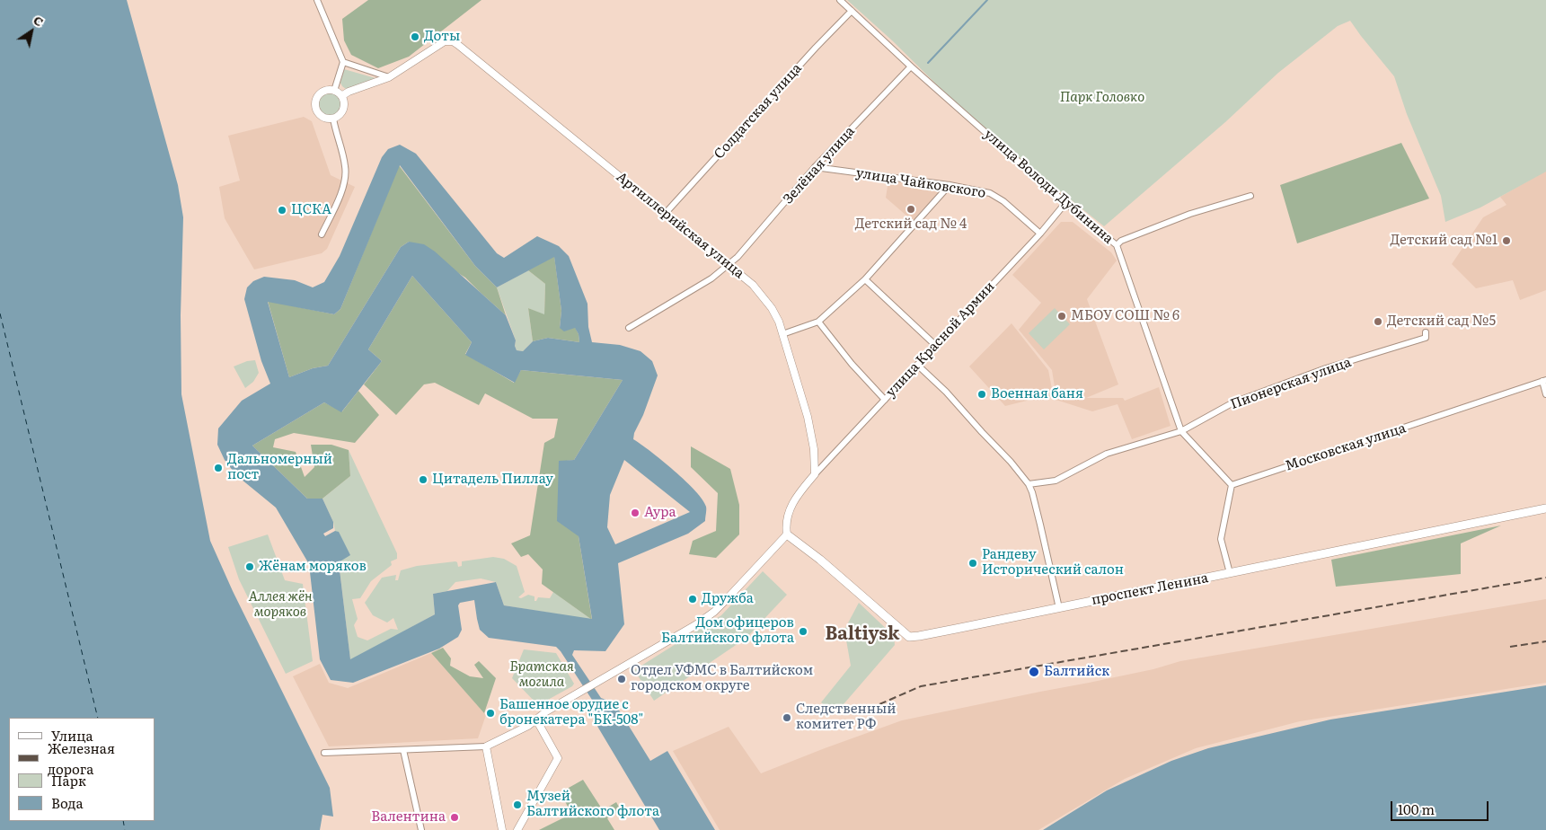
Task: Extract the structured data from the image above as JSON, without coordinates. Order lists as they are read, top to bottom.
{
  "streets": {
    "main road": ["проспект Ленина"],
    "street": [
      "Солдатская улица",
      "Зелёная улица",
      "улица Чайковского",
      "улица Володи Дубинина",
      "Артиллерийская улица",
      "улица Красной Армии",
      "Пионерская улица",
      "Московская улица"
    ]
  },
  "crossings": [
    ["Солдатская улица", "улица Володи Дубинина"],
    ["Солдатская улица", "Артиллерийская улица"],
    ["Зелёная улица", "улица Чайковского"],
    ["Зелёная улица", "улица Володи Дубинина"],
    ["Зелёная улица", "Артиллерийская улица"],
    ["улица Чайковского", "улица Красной Армии"],
    ["улица Володи Дубинина", "улица Красной Армии"],
    ["улица Володи Дубинина", "Пионерская улица"],
    ["улица Володи Дубинина", "Московская улица"],
    ["Артиллерийская улица", "улица Красной Армии"]
  ],
  "districts": ["Baltiysk"],
  "parks": ["Парк Головко", "Аллея жён моряков", "Братская могила"],
  "places": [
    "Доты",
    "Детский сад № 4",
    "ЦСКА",
    "Детский сад №1",
    "МБОУ СОШ № 6",
    "Детский сад №5",
    "Военная баня",
    "Дальномерный пост",
    "Цитадель Пиллау",
    "Аура",
    "Рандеву Исторический салон",
    "Жёнам моряков",
    "Дружба",
    "Дом офицеров Балтийского флота",
    "Балтийск",
    "Отдел УФМС в Балтийском городском округе",
    "Башенное орудие с бронекатера \"БК-508\"",
    "Следственный комитет РФ",
    "Музей Балтийского флота",
    "Валентина"
  ],
  "legend": [
    "Улица",
    "Железная дорога",
    "Парк",
    "Вода"
  ],
  "scale_bar": "100 m",
  "north": "top right"
}
